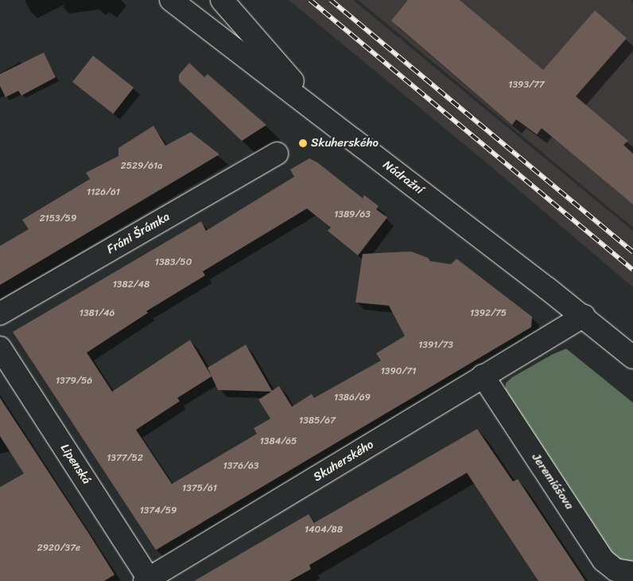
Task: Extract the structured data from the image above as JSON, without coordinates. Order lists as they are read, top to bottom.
{
  "streets": {
    "street": [
      "Nádražní",
      "Fráni Šrámka",
      "Skuherského",
      "Lipenská",
      "Jeremiášova"
    ]
  },
  "crossings": [
    ["Nádražní", "Skuherského"],
    ["Skuherského", "Lipenská"],
    ["Skuherského", "Jeremiášova"]
  ],
  "places": ["Skuherského"],
  "house_numbers": [
    "1393/77",
    "2529/61a",
    "1126/61",
    "1389/63",
    "2153/59",
    "1383/50",
    "1382/48",
    "1381/46",
    "1392/75",
    "1391/73",
    "1390/71",
    "1379/56",
    "1386/69",
    "1385/67",
    "1384/65",
    "1377/52",
    "1376/63",
    "1375/61",
    "1374/59",
    "1404/88",
    "2920/37e"
  ]
}
